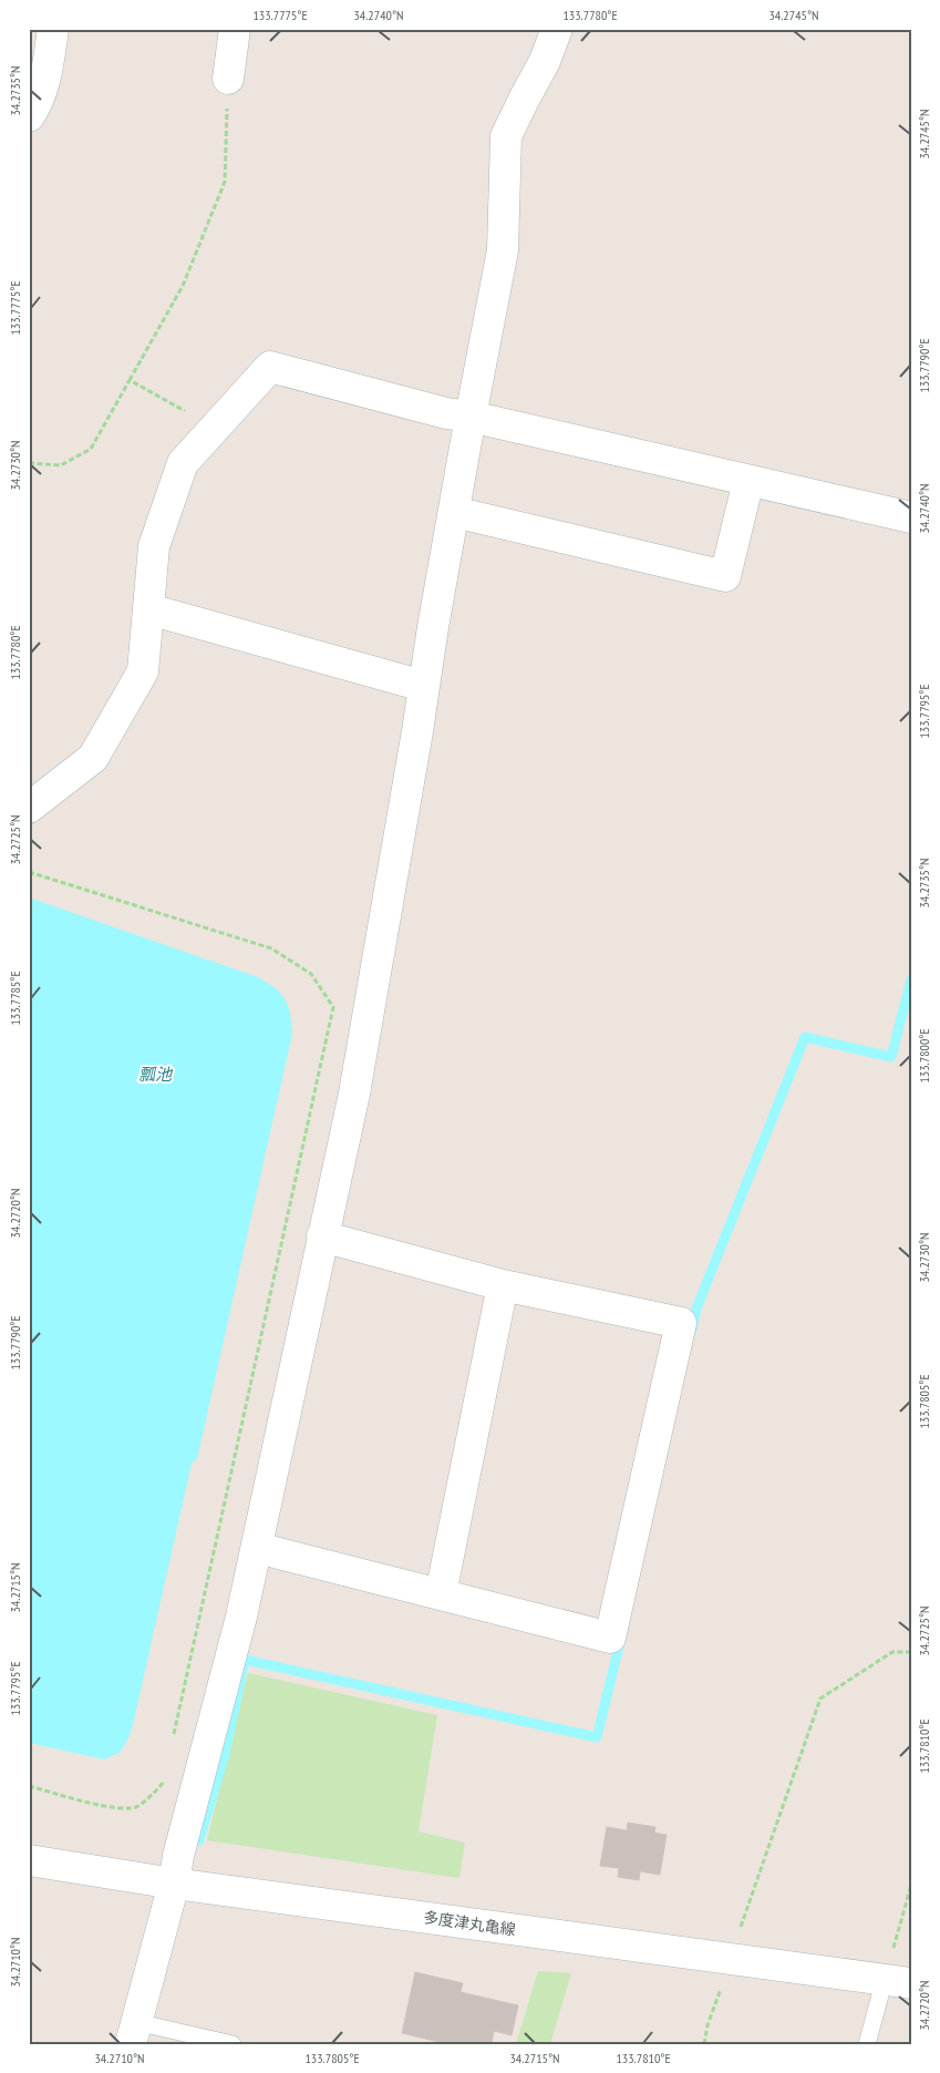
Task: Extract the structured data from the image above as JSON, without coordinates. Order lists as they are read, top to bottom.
{
  "streets": {
    "street": ["多度津丸亀線"]
  },
  "water": ["瓢池"],
  "coordinates": [
    "133.7775°E",
    "34.2740°N",
    "133.7780°E",
    "34.2745°N",
    "34.2735°N",
    "133.7790°E",
    "34.2730°N",
    "133.7795°E",
    "34.2725°N",
    "133.7785°E",
    "133.7800°E",
    "34.2720°N",
    "133.7805°E",
    "34.2715°N",
    "133.7810°E",
    "34.2710°N"
  ]
}
